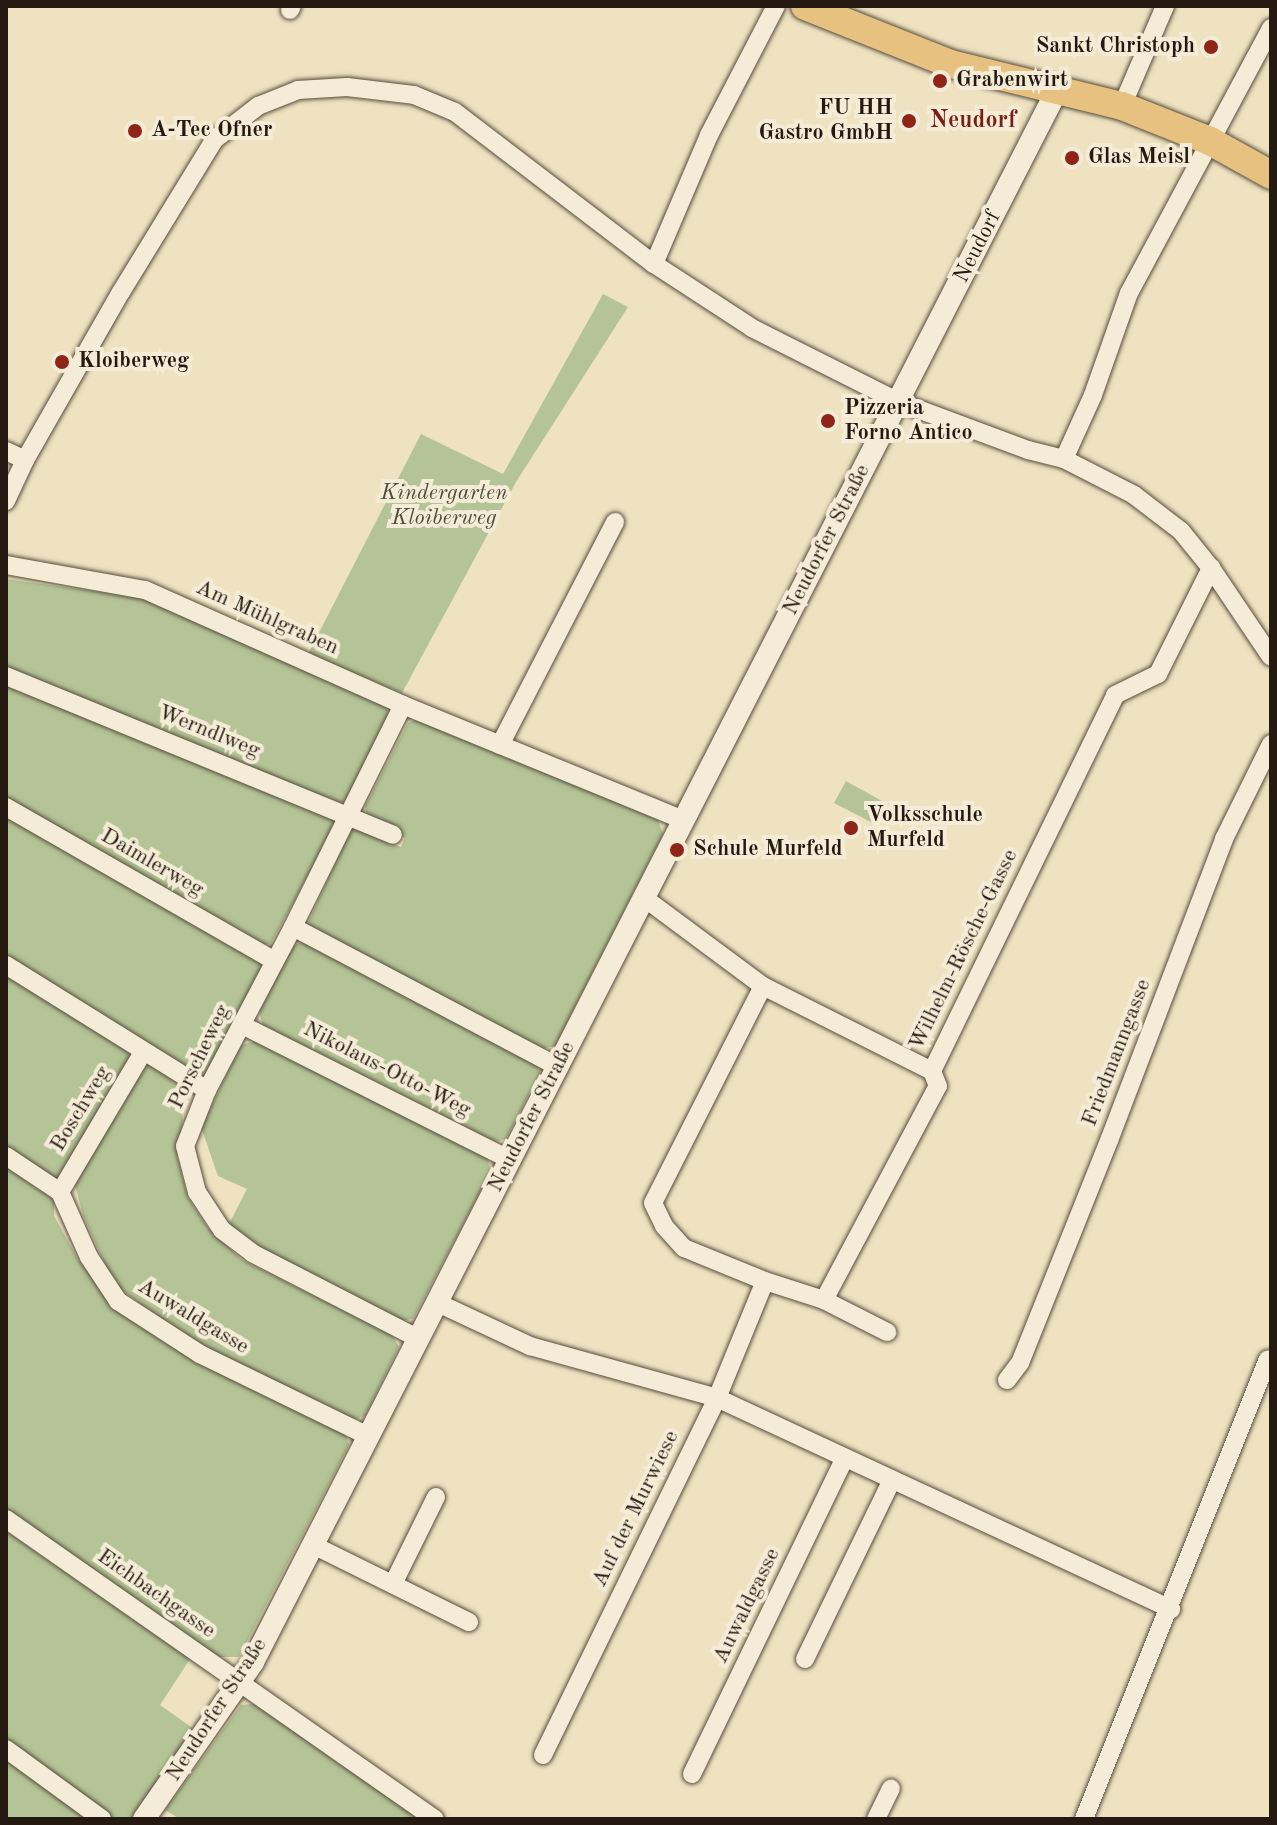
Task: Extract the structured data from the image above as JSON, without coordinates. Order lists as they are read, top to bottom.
{
  "streets": {
    "street": [
      "Neudorf",
      "Neudorfer Straße",
      "Am Mühlgraben",
      "Werndlweg",
      "Daimlerweg",
      "Wilhelm-Rösche-Gasse",
      "Friedmanngasse",
      "Porscheweg",
      "Nikolaus-Otto-Weg",
      "Boschweg",
      "Auwaldgasse",
      "Auf der Murwiese",
      "Eichbachgasse"
    ]
  },
  "crossings": [
    ["Neudorf", "Neudorfer Straße"],
    ["Neudorfer Straße", "Am Mühlgraben"],
    ["Neudorfer Straße", "Wilhelm-Rösche-Gasse"],
    ["Neudorfer Straße", "Porscheweg"],
    ["Neudorfer Straße", "Nikolaus-Otto-Weg"],
    ["Neudorfer Straße", "Auwaldgasse"],
    ["Neudorfer Straße", "Eichbachgasse"],
    ["Am Mühlgraben", "Porscheweg"],
    ["Werndlweg", "Porscheweg"],
    ["Daimlerweg", "Porscheweg"],
    ["Porscheweg", "Nikolaus-Otto-Weg"],
    ["Boschweg", "Auwaldgasse"]
  ],
  "districts": ["Neudorf"],
  "parks": ["Kindergarten Kloiberweg"],
  "places": [
    "Sankt Christoph",
    "Grabenwirt",
    "FU HH Gastro GmbH",
    "A-Tec Ofner",
    "Glas Meisl",
    "Kloiberweg",
    "Pizzeria Forno Antico",
    "Volksschule Murfeld",
    "Schule Murfeld"
  ]
}
